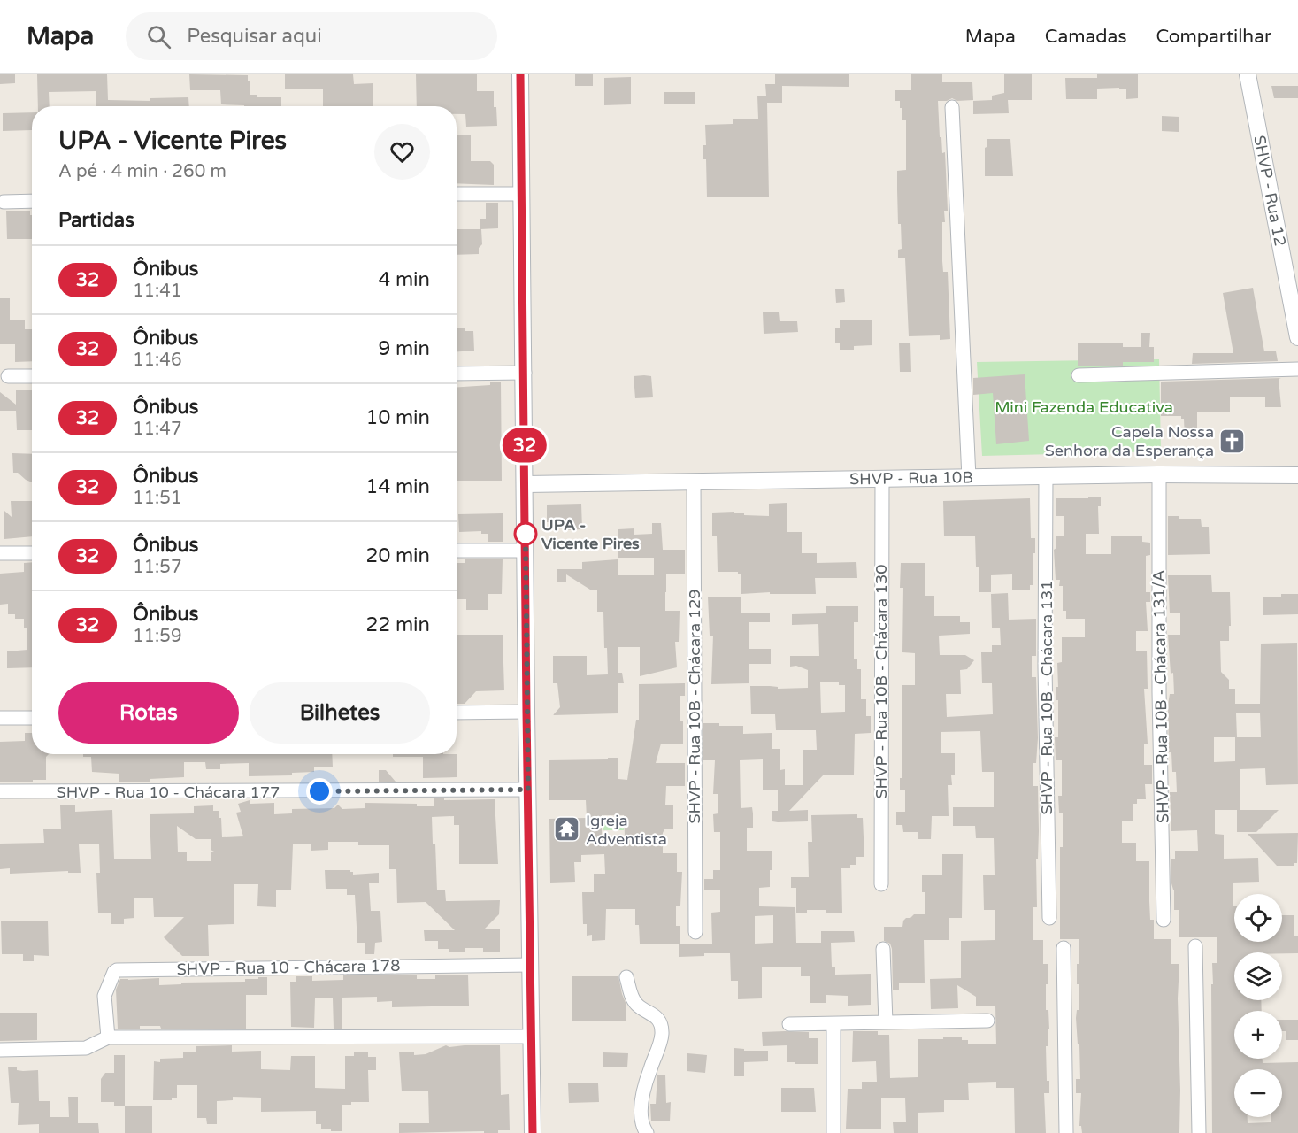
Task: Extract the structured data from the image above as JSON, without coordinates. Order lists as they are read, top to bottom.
{
  "streets": {
    "street": [
      "SHVP - Rua 12",
      "SHVP - Rua 10B",
      "SHVP - Rua 10B - Chácara 130",
      "SHVP - Rua 10B - Chácara 131/A",
      "SHVP - Rua 10B - Chácara 131",
      "SHVP - Rua 10B - Chácara 129",
      "SHVP - Rua 10 - Chácara 177",
      "SHVP - Rua 10 - Chácara 178"
    ]
  },
  "crossings": [
    ["SHVP - Rua 10B", "SHVP - Rua 10B - Chácara 130"],
    ["SHVP - Rua 10B", "SHVP - Rua 10B - Chácara 131/A"],
    ["SHVP - Rua 10B", "SHVP - Rua 10B - Chácara 131"],
    ["SHVP - Rua 10B", "SHVP - Rua 10B - Chácara 129"]
  ],
  "parks": ["Mini Fazenda Educativa"],
  "places": {
    "church": ["Capela Nossa Senhora da Esperança"],
    "other": ["UPA - Vicente Pires"],
    "temple": ["Igreja Adventista"]
  },
  "lines": ["bus line 32"],
  "page": {
    "header": "Mapa",
    "search": "Pesquisar aqui",
    "nav": ["Mapa", "Camadas", "Compartilhar"],
    "on_map": "32",
    "heading": [
      ["UPA - Vicente Pires", "A pé · 4 min · 260 m"],
      "Partidas"
    ],
    "list": [
      {
        "mark": "32",
        "name": "Ônibus",
        "note": "11:41",
        "value": "4 min"
      },
      {
        "mark": "32",
        "name": "Ônibus",
        "note": "11:46",
        "value": "9 min"
      },
      {
        "mark": "32",
        "name": "Ônibus",
        "note": "11:47",
        "value": "10 min"
      },
      {
        "mark": "32",
        "name": "Ônibus",
        "note": "11:51",
        "value": "14 min"
      },
      {
        "mark": "32",
        "name": "Ônibus",
        "note": "11:57",
        "value": "20 min"
      },
      {
        "mark": "32",
        "name": "Ônibus",
        "note": "11:59",
        "value": "22 min"
      }
    ],
    "buttons": ["Rotas", "Bilhetes"],
    "map_buttons": ["+", "−"]
  }
}
